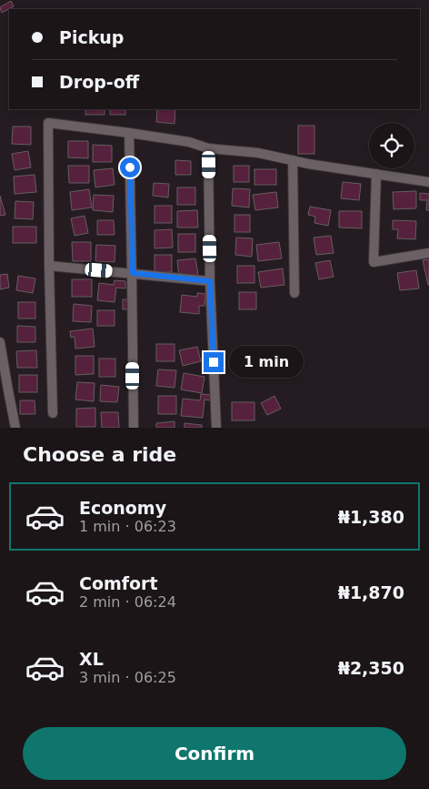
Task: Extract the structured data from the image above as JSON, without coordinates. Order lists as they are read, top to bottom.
{
  "page": {
    "banner": ["Pickup", "Drop-off"],
    "bubble": "1 min",
    "heading": "Choose a ride",
    "list": [
      {
        "name": "Economy",
        "note": "1 min · 06:23",
        "value": "₦1,380"
      },
      {
        "name": "Comfort",
        "note": "2 min · 06:24",
        "value": "₦1,870"
      },
      {
        "name": "XL",
        "note": "3 min · 06:25",
        "value": "₦2,350"
      }
    ],
    "buttons": "Confirm"
  }
}
